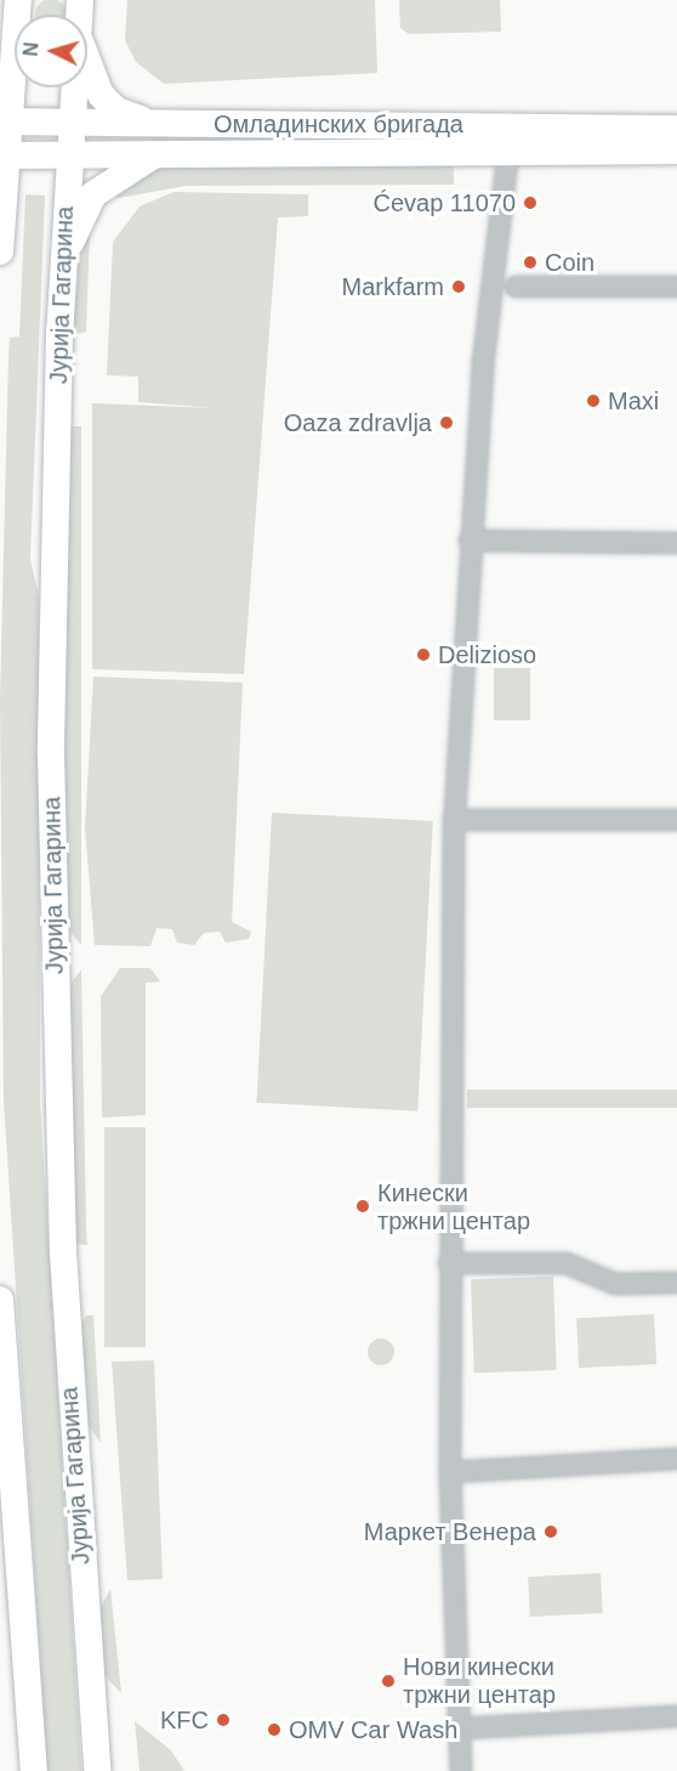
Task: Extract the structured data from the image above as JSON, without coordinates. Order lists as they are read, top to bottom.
{
  "streets": {
    "main road": ["Омладинских бригада", "Јурија Гагарина"]
  },
  "crossings": [
    ["Омладинских бригада", "Јурија Гагарина"]
  ],
  "places": [
    "Ćevap 11070",
    "Coin",
    "Markfarm",
    "Maxi",
    "Oaza zdravlja",
    "Delizioso",
    "Кинески тржни центар",
    "Маркет Венера",
    "Нови кинески тржни центар",
    "KFC",
    "OMV Car Wash"
  ],
  "north": "left"
}
